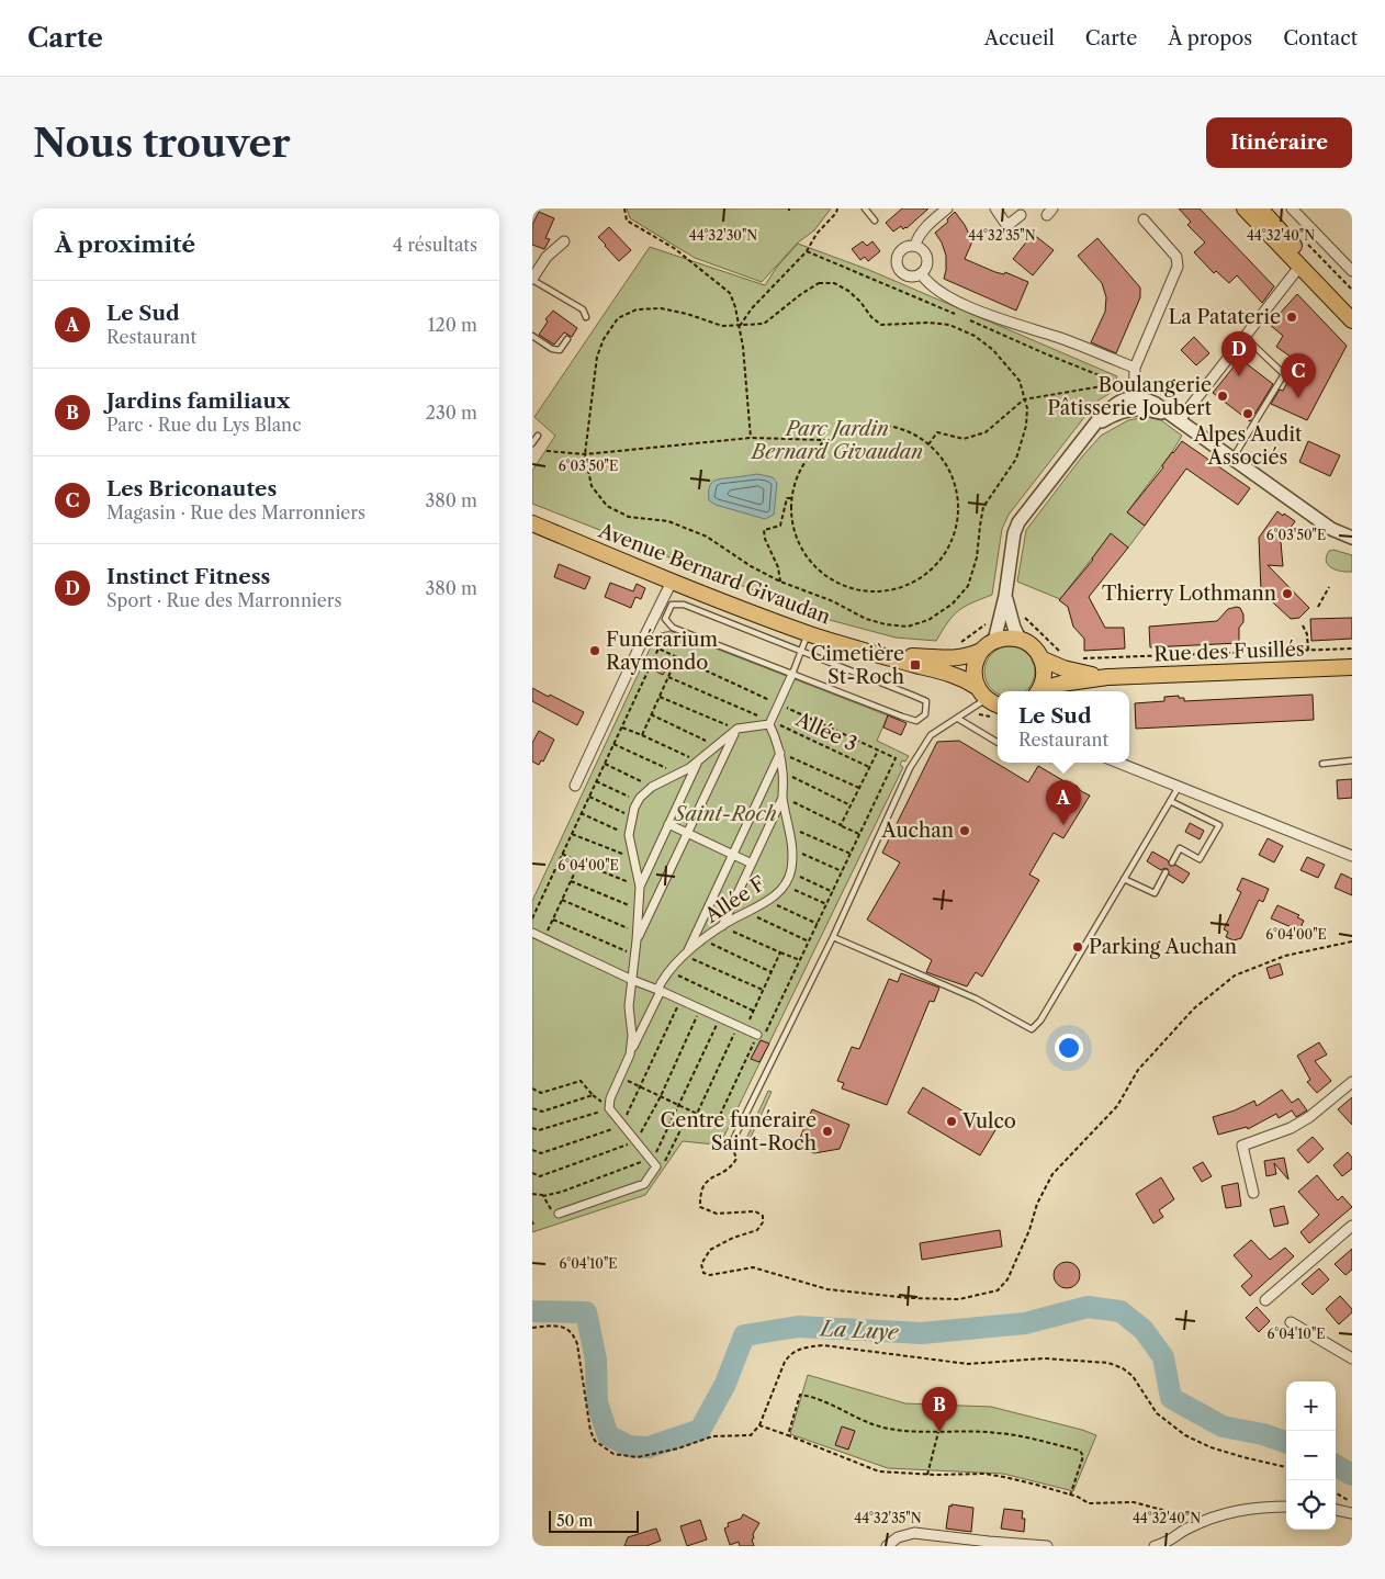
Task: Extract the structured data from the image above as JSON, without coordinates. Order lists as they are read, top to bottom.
{
  "streets": {
    "main road": ["Avenue Bernard Givaudan", "Rue des Fusillés"],
    "street": ["Allée F"],
    "path": ["Allée 3"]
  },
  "crossings": [
    ["Allée 3", "Allée F"]
  ],
  "water": ["La Luye"],
  "parks": ["Parc Jardin Bernard Givaudan", "Saint-Roch"],
  "places": {
    "other": [
      "La Pataterie",
      "Boulangerie Pâtisserie Joubert",
      "Alpes Audit Associés",
      "Thierry Lothmann",
      "Funérarium Raymondo",
      "Auchan",
      "Parking Auchan",
      "Vulco",
      "Centre funéraire Saint-Roch"
    ],
    "transit": ["Cimetière St-Roch"]
  },
  "scale_bar": "50 m",
  "page": {
    "header": "Carte",
    "nav": [
      "Accueil",
      "Carte",
      "À propos",
      "Contact"
    ],
    "buttons": "Itinéraire",
    "title": "Nous trouver",
    "heading": ["À proximité", "4 résultats"],
    "list": [
      {
        "mark": "A",
        "name": "Le Sud",
        "note": "Restaurant",
        "value": "120 m"
      },
      {
        "mark": "B",
        "name": "Jardins familiaux",
        "note": "Parc · Rue du Lys Blanc",
        "value": "230 m"
      },
      {
        "mark": "C",
        "name": "Les Briconautes",
        "note": "Magasin · Rue des Marronniers",
        "value": "380 m"
      },
      {
        "mark": "D",
        "name": "Instinct Fitness",
        "note": "Sport · Rue des Marronniers",
        "value": "380 m"
      }
    ],
    "pins": [
      "D",
      "C",
      "A",
      "B"
    ],
    "popup": ["Le Sud", "Restaurant"],
    "map_buttons": ["+", "−"],
    "scale": "50 m"
  },
  "coordinates": [
    "44°32'30\"N",
    "44°32'35\"N",
    "44°32'40\"N",
    "6°03'50\"E",
    "6°04'00\"E",
    "6°04'10\"E"
  ]
}
